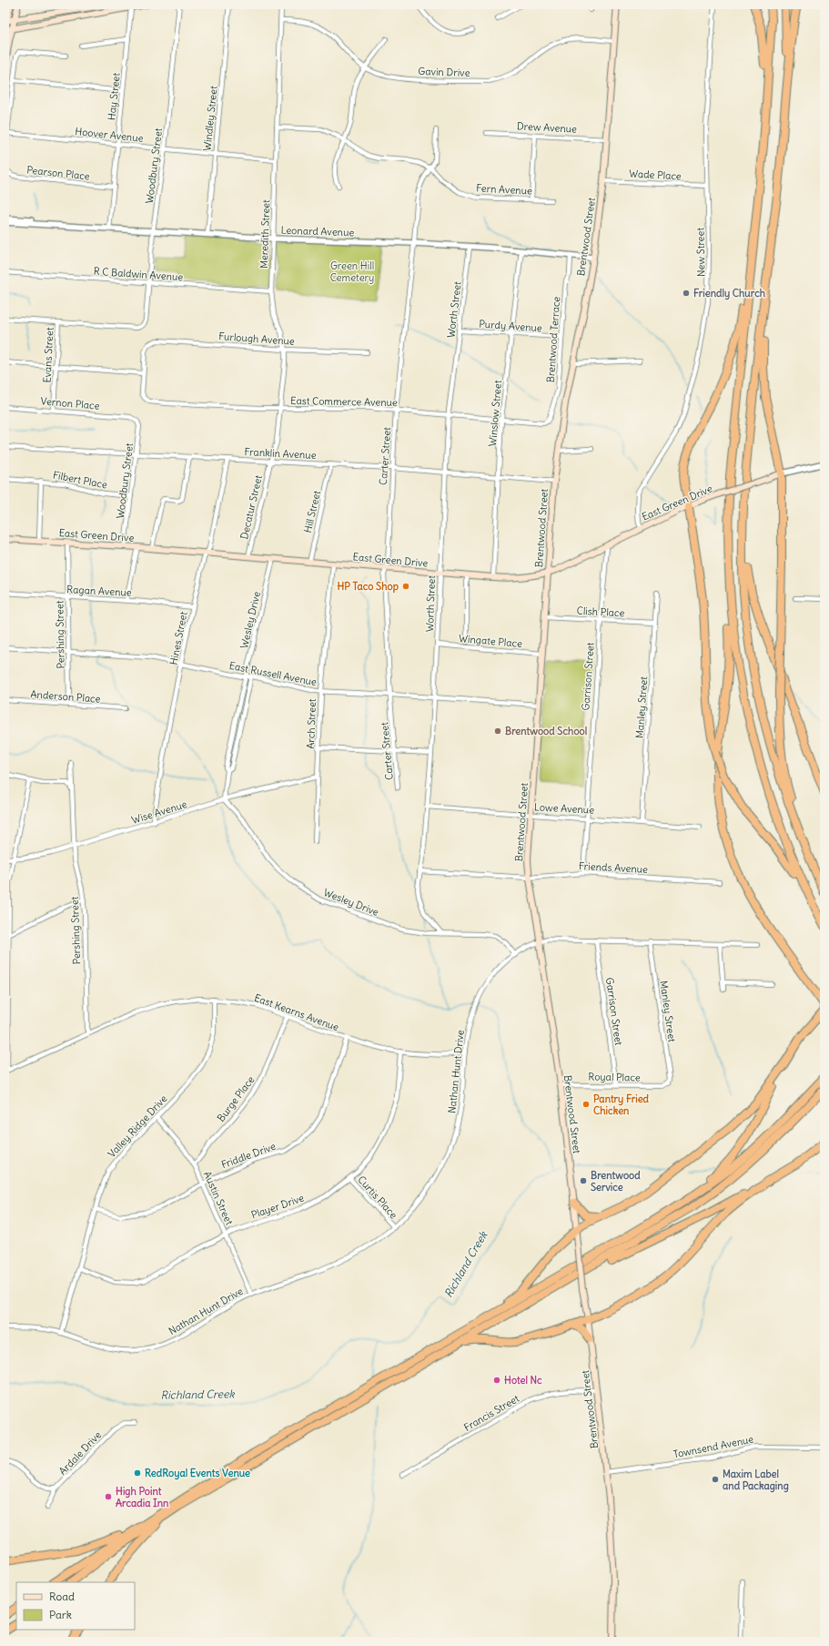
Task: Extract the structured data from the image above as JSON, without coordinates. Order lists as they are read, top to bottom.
{
  "streets": {
    "main road": ["Brentwood Street", "East Green Drive"],
    "street": [
      "Gavin Drive",
      "Hay Street",
      "Windley Street",
      "Drew Avenue",
      "Hoover Avenue",
      "Woodbury Street",
      "Pearson Place",
      "Wade Place",
      "Fern Avenue",
      "Leonard Avenue",
      "Meredith Street",
      "New Street",
      "R C Baldwin Avenue",
      "Worth Street",
      "Purdy Avenue",
      "Furlough Avenue",
      "Brentwood Terrace",
      "Evans Street",
      "East Commerce Avenue",
      "Vernon Place",
      "Winslow Street",
      "Franklin Avenue",
      "Carter Street",
      "Filbert Place",
      "Decatur Street",
      "Hill Street",
      "Ragan Avenue",
      "Clish Place",
      "Wesley Drive",
      "Pershing Street",
      "Hines Street",
      "Wingate Place",
      "East Russell Avenue",
      "Garrison Street",
      "Anderson Place",
      "Manley Street",
      "Arch Street",
      "Lowe Avenue",
      "Wise Avenue",
      "Friends Avenue",
      "East Kearns Avenue",
      "Nathan Hunt Drive",
      "Royal Place",
      "Burge Place",
      "Valley Ridge Drive",
      "Friddle Drive",
      "Curtis Place",
      "Austin Street",
      "Player Drive",
      "Francis Street",
      "Townsend Avenue",
      "Ardale Drive"
    ]
  },
  "crossings": [
    ["Gavin Drive", "Meredith Street"],
    ["Gavin Drive", "Brentwood Street"],
    ["Hay Street", "Hoover Avenue"],
    ["Hay Street", "Pearson Place"],
    ["Hay Street", "Leonard Avenue"],
    ["Windley Street", "Hoover Avenue"],
    ["Windley Street", "Leonard Avenue"],
    ["Drew Avenue", "Brentwood Street"],
    ["Hoover Avenue", "Woodbury Street"],
    ["Hoover Avenue", "Meredith Street"],
    ["Woodbury Street", "Leonard Avenue"],
    ["Woodbury Street", "R C Baldwin Avenue"],
    ["Woodbury Street", "Evans Street"],
    ["Woodbury Street", "Vernon Place"],
    ["Woodbury Street", "Franklin Avenue"],
    ["Woodbury Street", "Filbert Place"],
    ["Woodbury Street", "East Green Drive"],
    ["Wade Place", "Brentwood Street"],
    ["Wade Place", "New Street"],
    ["Fern Avenue", "Meredith Street"],
    ["Fern Avenue", "Carter Street"],
    ["Leonard Avenue", "Meredith Street"],
    ["Leonard Avenue", "Brentwood Street"],
    ["Leonard Avenue", "Worth Street"],
    ["Leonard Avenue", "Brentwood Terrace"],
    ["Leonard Avenue", "Winslow Street"],
    ["Leonard Avenue", "Carter Street"],
    ["Meredith Street", "R C Baldwin Avenue"],
    ["Meredith Street", "Furlough Avenue"],
    ["Meredith Street", "East Commerce Avenue"],
    ["Meredith Street", "Franklin Avenue"],
    ["Meredith Street", "Decatur Street"],
    ["Brentwood Street", "Franklin Avenue"],
    ["Brentwood Street", "East Green Drive"],
    ["Brentwood Street", "Clish Place"],
    ["Brentwood Street", "Wingate Place"],
    ["Brentwood Street", "East Russell Avenue"],
    ["Brentwood Street", "Lowe Avenue"],
    ["Brentwood Street", "Friends Avenue"],
    ["Brentwood Street", "Nathan Hunt Drive"],
    ["Brentwood Street", "Royal Place"],
    ["Brentwood Street", "Francis Street"],
    ["Brentwood Street", "Townsend Avenue"],
    ["New Street", "East Green Drive"],
    ["Worth Street", "Purdy Avenue"],
    ["Worth Street", "East Commerce Avenue"],
    ["Worth Street", "Franklin Avenue"],
    ["Worth Street", "East Green Drive"],
    ["Worth Street", "Wesley Drive"],
    ["Worth Street", "Wingate Place"],
    ["Worth Street", "East Russell Avenue"],
    ["Worth Street", "Lowe Avenue"],
    ["Worth Street", "Friends Avenue"],
    ["Purdy Avenue", "Brentwood Terrace"],
    ["Purdy Avenue", "Winslow Street"],
    ["Furlough Avenue", "East Commerce Avenue"],
    ["Brentwood Terrace", "East Commerce Avenue"],
    ["Evans Street", "Vernon Place"],
    ["East Commerce Avenue", "Winslow Street"],
    ["East Commerce Avenue", "Carter Street"],
    ["Winslow Street", "Franklin Avenue"],
    ["Winslow Street", "East Green Drive"],
    ["Franklin Avenue", "Carter Street"],
    ["Franklin Avenue", "Decatur Street"],
    ["Franklin Avenue", "Hill Street"],
    ["Franklin Avenue", "Hines Street"],
    ["Carter Street", "East Green Drive"],
    ["Carter Street", "East Russell Avenue"],
    ["East Green Drive", "Decatur Street"],
    ["East Green Drive", "Hill Street"],
    ["East Green Drive", "Wesley Drive"],
    ["East Green Drive", "Pershing Street"],
    ["East Green Drive", "Hines Street"],
    ["East Green Drive", "Garrison Street"],
    ["East Green Drive", "Arch Street"],
    ["Ragan Avenue", "Pershing Street"],
    ["Ragan Avenue", "Hines Street"],
    ["Clish Place", "Garrison Street"],
    ["Clish Place", "Manley Street"],
    ["Wesley Drive", "East Russell Avenue"],
    ["Wesley Drive", "Wise Avenue"],
    ["Wesley Drive", "Nathan Hunt Drive"],
    ["Pershing Street", "East Russell Avenue"],
    ["Pershing Street", "Anderson Place"],
    ["Pershing Street", "Wise Avenue"],
    ["Pershing Street", "East Kearns Avenue"],
    ["Hines Street", "East Russell Avenue"],
    ["Hines Street", "Wise Avenue"],
    ["East Russell Avenue", "Arch Street"],
    ["Garrison Street", "Lowe Avenue"],
    ["Garrison Street", "Friends Avenue"],
    ["Garrison Street", "Nathan Hunt Drive"],
    ["Garrison Street", "Royal Place"],
    ["Manley Street", "Lowe Avenue"],
    ["Manley Street", "Nathan Hunt Drive"],
    ["Manley Street", "Royal Place"],
    ["Arch Street", "Wise Avenue"],
    ["East Kearns Avenue", "Nathan Hunt Drive"],
    ["East Kearns Avenue", "Burge Place"],
    ["East Kearns Avenue", "Valley Ridge Drive"],
    ["East Kearns Avenue", "Friddle Drive"],
    ["East Kearns Avenue", "Player Drive"],
    ["Nathan Hunt Drive", "Valley Ridge Drive"],
    ["Nathan Hunt Drive", "Curtis Place"],
    ["Nathan Hunt Drive", "Austin Street"],
    ["Burge Place", "Austin Street"],
    ["Valley Ridge Drive", "Friddle Drive"],
    ["Valley Ridge Drive", "Austin Street"],
    ["Valley Ridge Drive", "Player Drive"],
    ["Friddle Drive", "Austin Street"],
    ["Curtis Place", "Player Drive"],
    ["Austin Street", "Player Drive"]
  ],
  "water": ["Richland Creek"],
  "parks": ["Green Hill Cemetery"],
  "places": [
    "Friendly Church",
    "HP Taco Shop",
    "Brentwood School",
    "Pantry Fried Chicken",
    "Brentwood Service",
    "Hotel Nc",
    "RedRoyal Events Venue",
    "Maxim Label and Packaging",
    "High Point Arcadia Inn"
  ],
  "legend": ["Road", "Park"]
}
